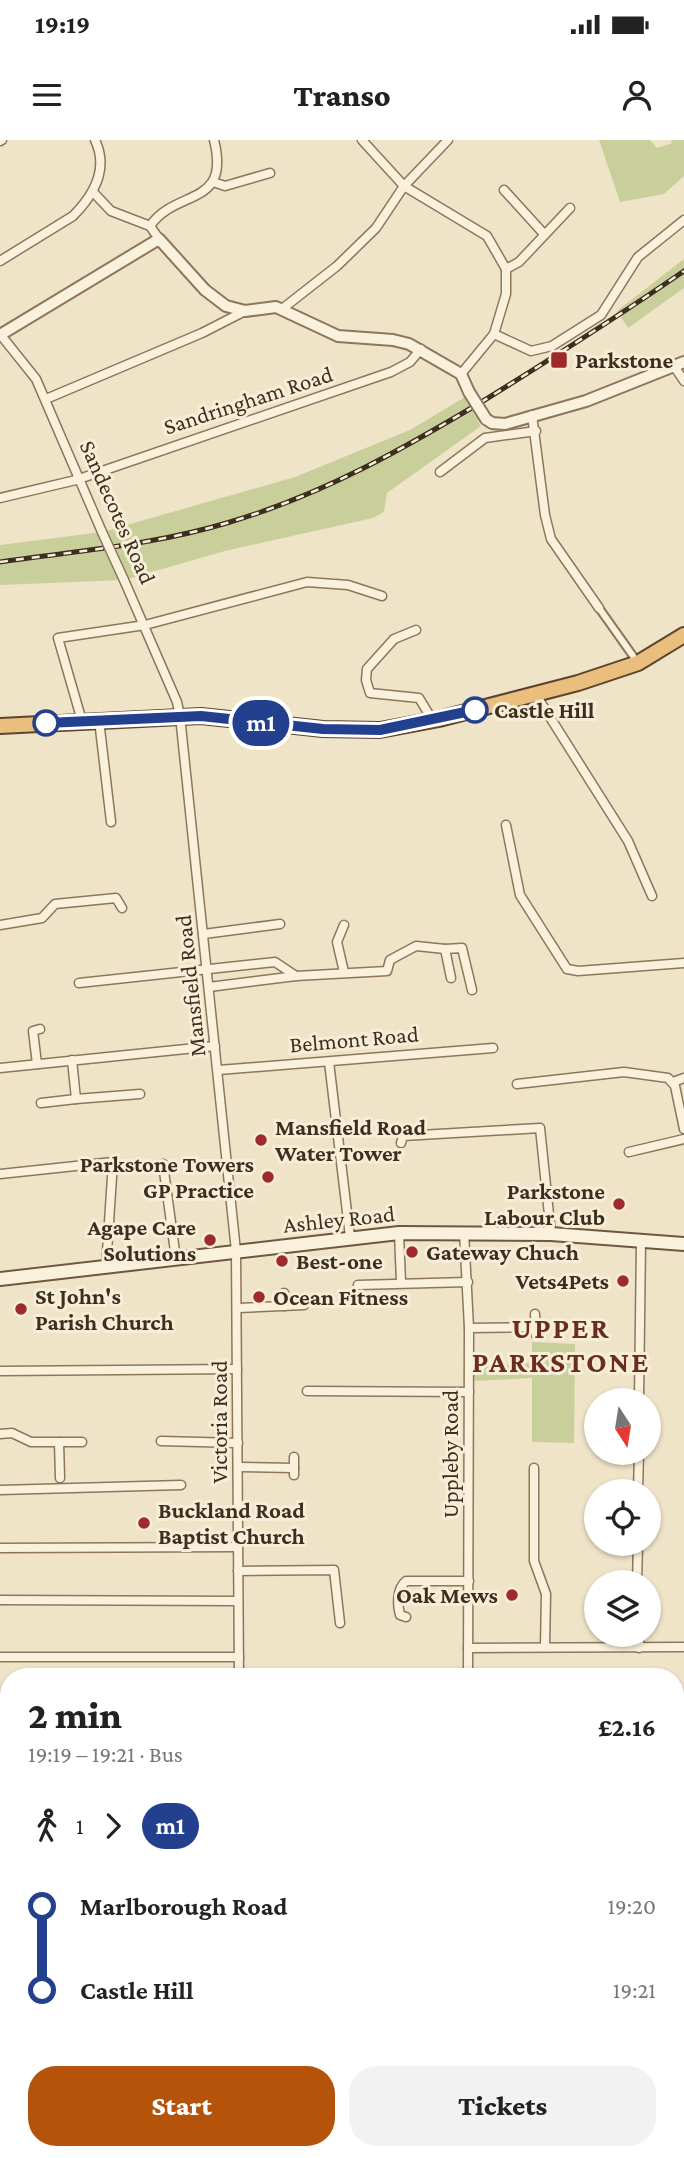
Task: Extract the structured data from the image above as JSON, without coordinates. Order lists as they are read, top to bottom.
{
  "streets": {
    "main road": ["Ashley Road"],
    "street": [
      "Sandringham Road",
      "Sandecotes Road",
      "Mansfield Road",
      "Belmont Road",
      "Victoria Road",
      "Uppleby Road"
    ]
  },
  "crossings": [
    ["Sandringham Road", "Sandecotes Road"],
    ["Sandecotes Road", "Mansfield Road"],
    ["Mansfield Road", "Belmont Road"],
    ["Mansfield Road", "Ashley Road"],
    ["Mansfield Road", "Victoria Road"],
    ["Ashley Road", "Victoria Road"],
    ["Ashley Road", "Uppleby Road"]
  ],
  "districts": ["UPPER PARKSTONE"],
  "places": {
    "transit": ["Parkstone"],
    "other": [
      "Castle Hill",
      "Mansfield Road Water Tower",
      "Parkstone Towers GP Practice",
      "Parkstone Labour Club",
      "Agape Care Solutions",
      "Gateway Chuch",
      "Best-one",
      "Vets4Pets",
      "Ocean Fitness",
      "St John's Parish Church",
      "Buckland Road Baptist Church",
      "Oak Mews"
    ]
  },
  "lines": ["bus line m1"],
  "north": "bottom",
  "page": {
    "status": "19:19",
    "header": "Transo",
    "on_map": "m1",
    "heading": ["2 min", "19:19 – 19:21 · Bus", "£2.16"],
    "legs": ["1", "m1"],
    "list": [
      {
        "name": "Marlborough Road",
        "value": "19:20"
      },
      {
        "name": "Castle Hill",
        "value": "19:21"
      }
    ],
    "buttons": ["Start", "Tickets"]
  }
}
